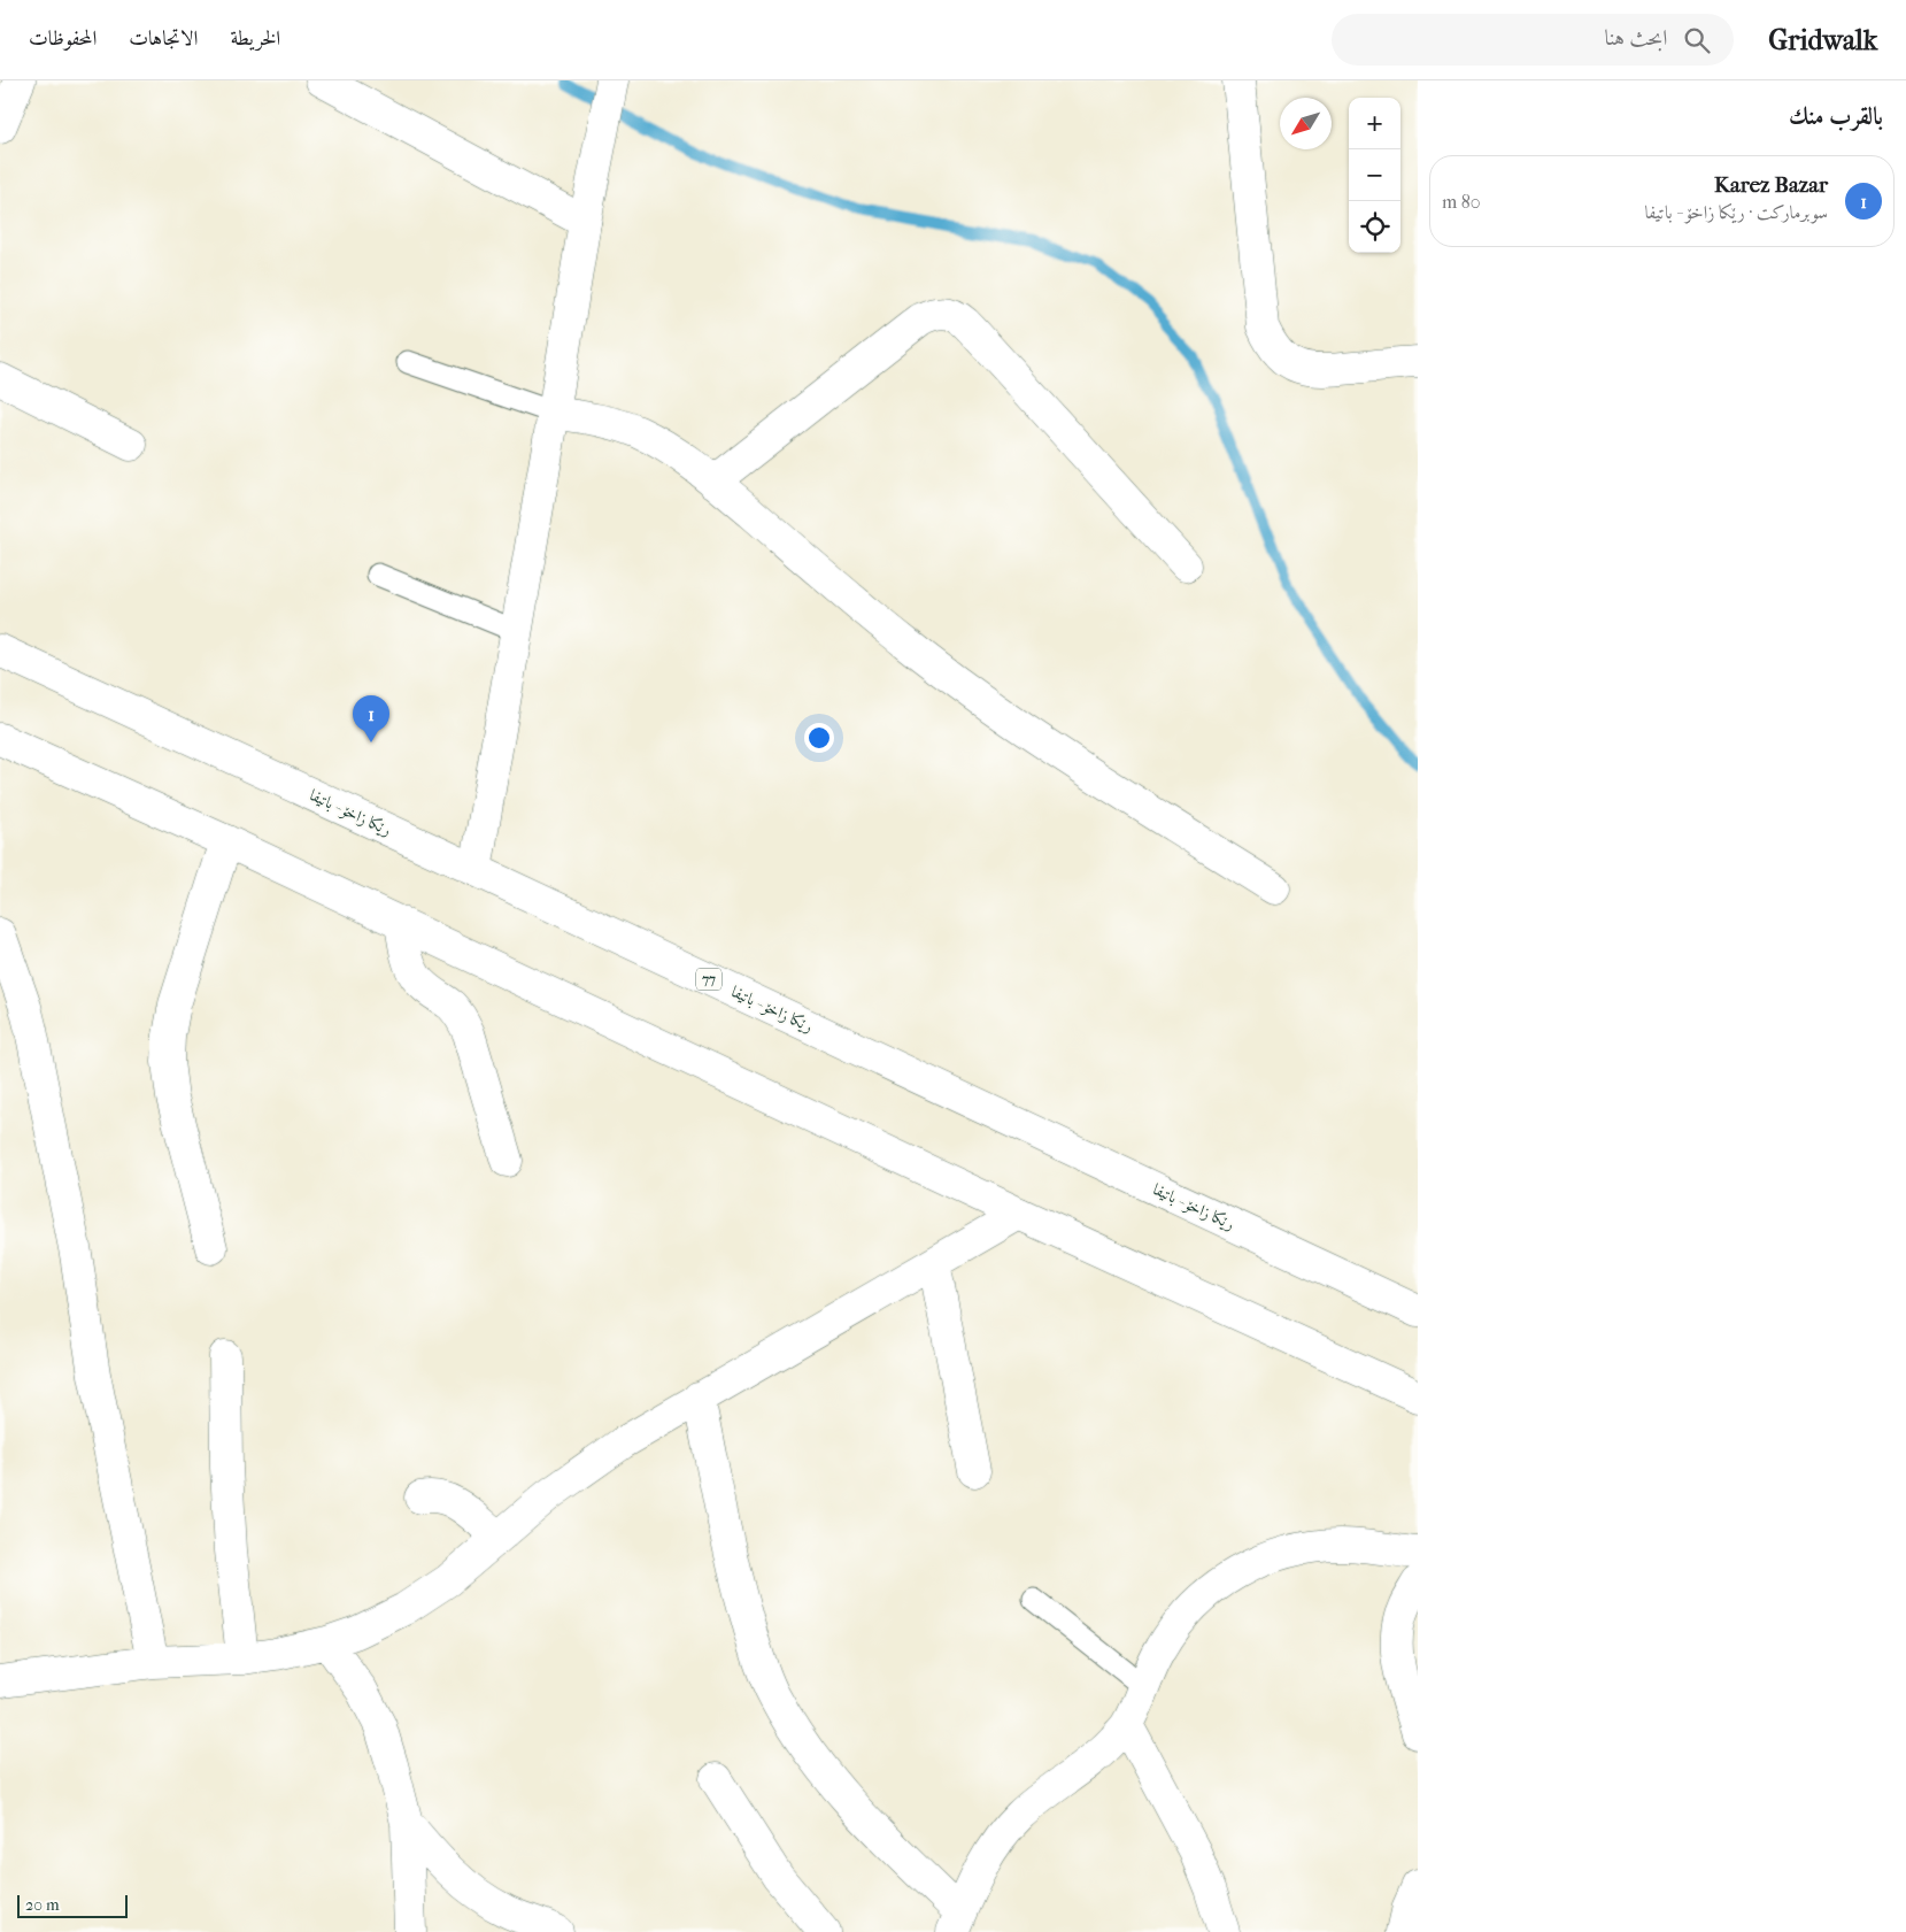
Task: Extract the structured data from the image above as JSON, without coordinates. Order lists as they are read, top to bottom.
{
  "streets": {
    "main road": ["رێکا زاخۆ - باتیفا", "77"]
  },
  "scale_bar": "20 m",
  "north": "bottom left",
  "page": {
    "header": "Gridwalk",
    "search": "ابحث هنا",
    "nav": ["الخريطة", "الاتجاهات", "المحفوظات"],
    "heading": "بالقرب منك",
    "map_buttons": ["+", "−"],
    "list": [
      {
        "mark": "1",
        "name": "Karez Bazar",
        "note": "سوبرماركت · رێکا زاخۆ - باتیفا",
        "value": "80 m"
      }
    ],
    "pins": "1",
    "scale": "20 m"
  }
}
